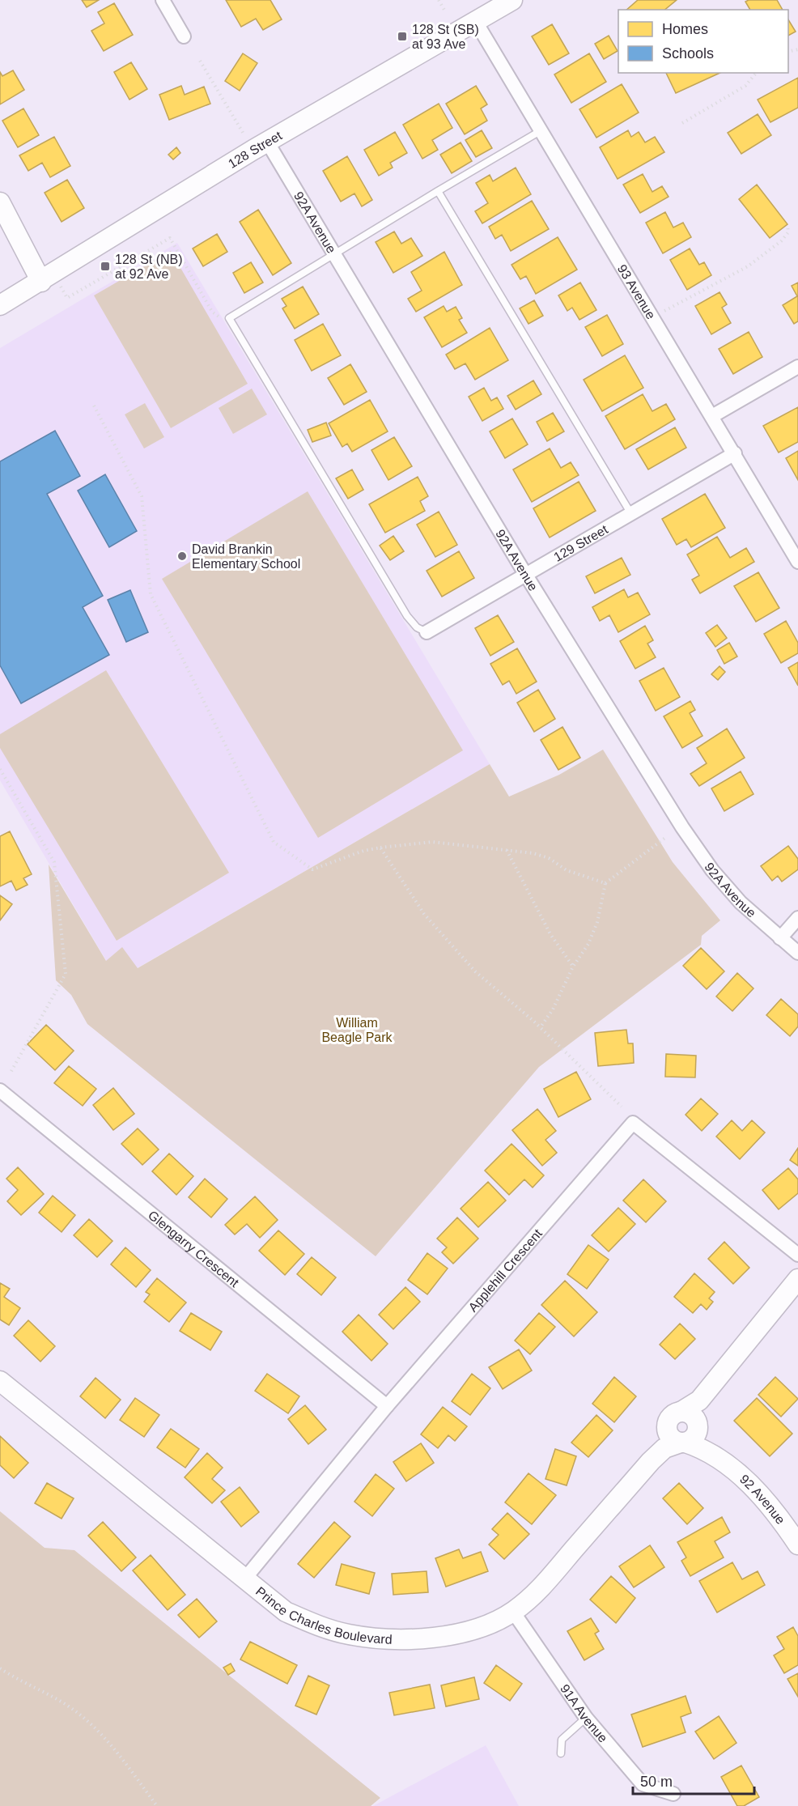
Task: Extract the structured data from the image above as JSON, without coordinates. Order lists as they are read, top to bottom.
{
  "streets": {
    "street": [
      "128 Street",
      "92A Avenue",
      "93 Avenue",
      "129 Street",
      "Glengarry Crescent",
      "Applehill Crescent",
      "92 Avenue",
      "Prince Charles Boulevard",
      "91A Avenue"
    ]
  },
  "crossings": [
    ["128 Street", "92A Avenue"],
    ["128 Street", "93 Avenue"],
    ["92A Avenue", "129 Street"],
    ["93 Avenue", "129 Street"],
    ["Glengarry Crescent", "Applehill Crescent"],
    ["Applehill Crescent", "Prince Charles Boulevard"],
    ["92 Avenue", "Prince Charles Boulevard"],
    ["Prince Charles Boulevard", "91A Avenue"]
  ],
  "parks": ["William Beagle Park"],
  "places": {
    "transit": ["128 St (SB) at 93 Ave", "128 St (NB) at 92 Ave"],
    "other": ["David Brankin Elementary School"]
  },
  "legend": ["Homes", "Schools"],
  "scale_bar": "50 m"
}
